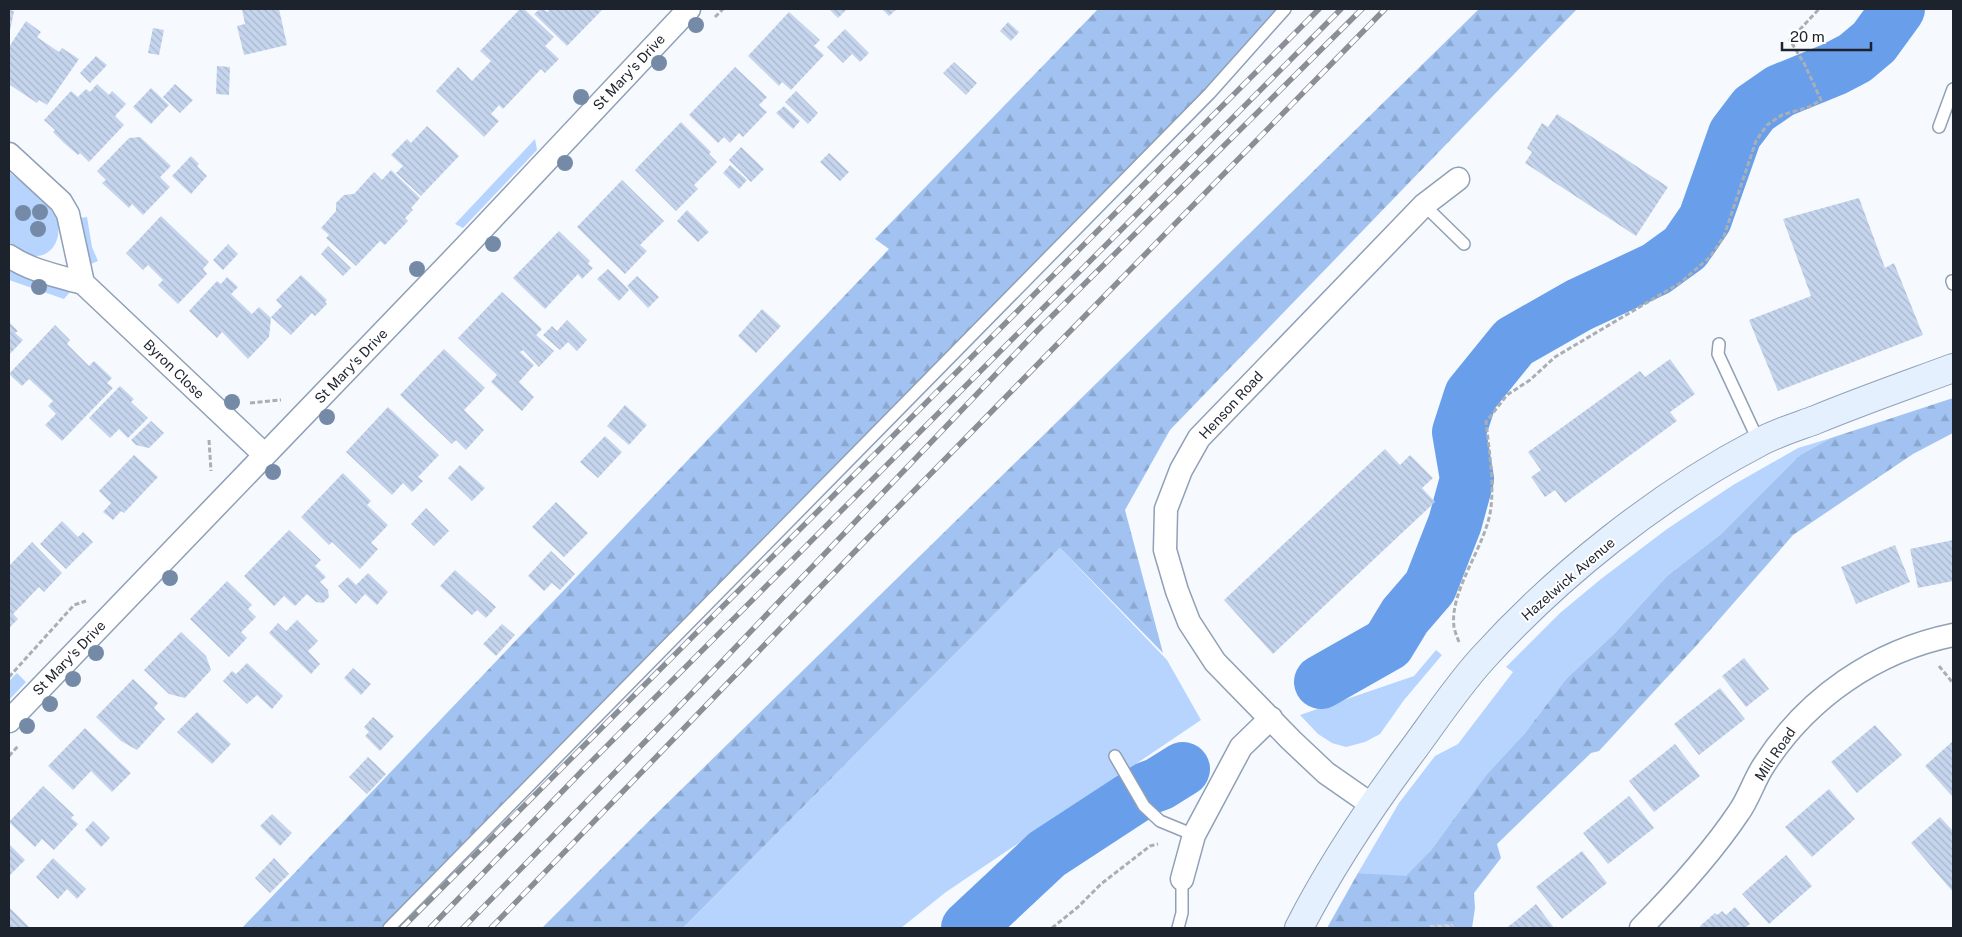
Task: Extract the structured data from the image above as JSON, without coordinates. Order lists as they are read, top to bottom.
{
  "streets": {
    "street": [
      "St Mary's Drive",
      "Byron Close",
      "Henson Road",
      "Hazelwick Avenue",
      "Mill Road"
    ]
  },
  "crossings": [
    ["St Mary's Drive", "Byron Close"],
    ["Henson Road", "Hazelwick Avenue"]
  ],
  "scale_bar": "20 m"
}
